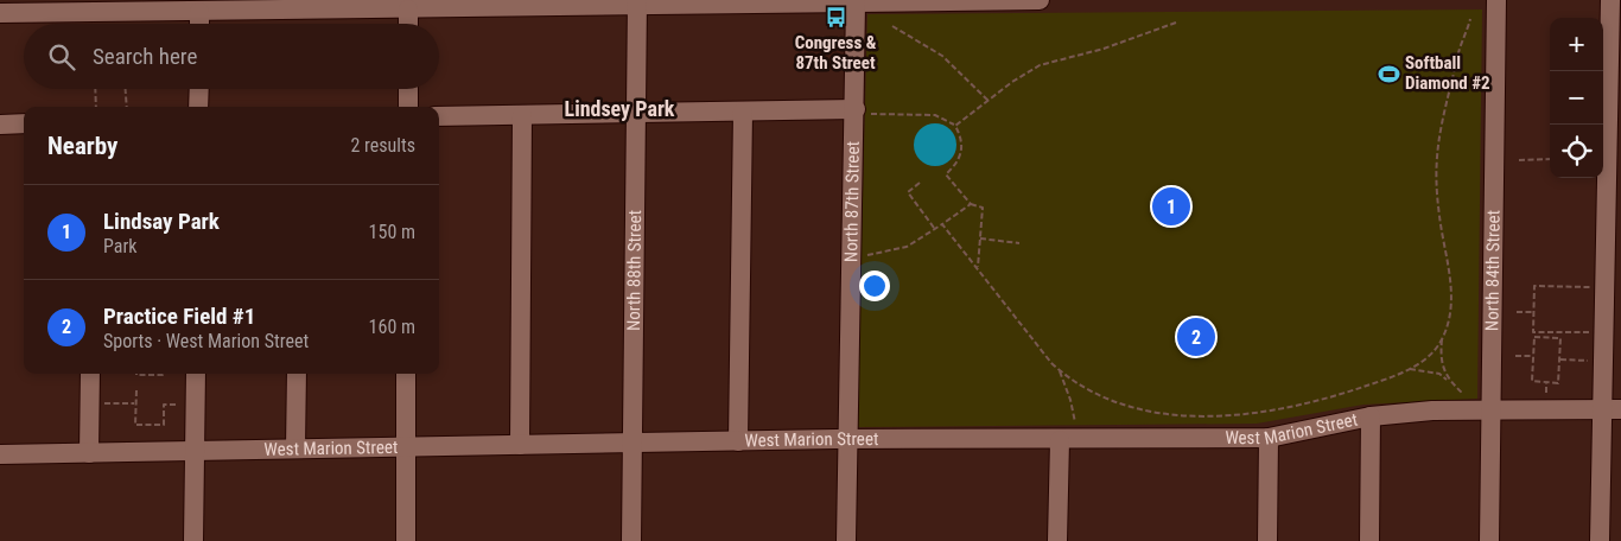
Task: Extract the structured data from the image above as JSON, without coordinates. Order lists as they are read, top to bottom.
{
  "streets": {
    "street": [
      "North 87th Street",
      "North 88th Street",
      "North 84th Street",
      "West Marion Street"
    ]
  },
  "crossings": [
    ["North 87th Street", "West Marion Street"],
    ["North 88th Street", "West Marion Street"],
    ["North 84th Street", "West Marion Street"]
  ],
  "districts": ["Lindsey Park"],
  "places": {
    "bus stop": ["Congress & 87th Street"],
    "sports": ["Softball Diamond #2"]
  },
  "page": {
    "map_buttons": ["+", "−"],
    "search": "Search here",
    "heading": ["Nearby", "2 results"],
    "list": [
      {
        "mark": "1",
        "name": "Lindsay Park",
        "note": "Park",
        "value": "150 m"
      },
      {
        "mark": "2",
        "name": "Practice Field #1",
        "note": "Sports · West Marion Street",
        "value": "160 m"
      }
    ],
    "pins": ["1", "2"]
  }
}
